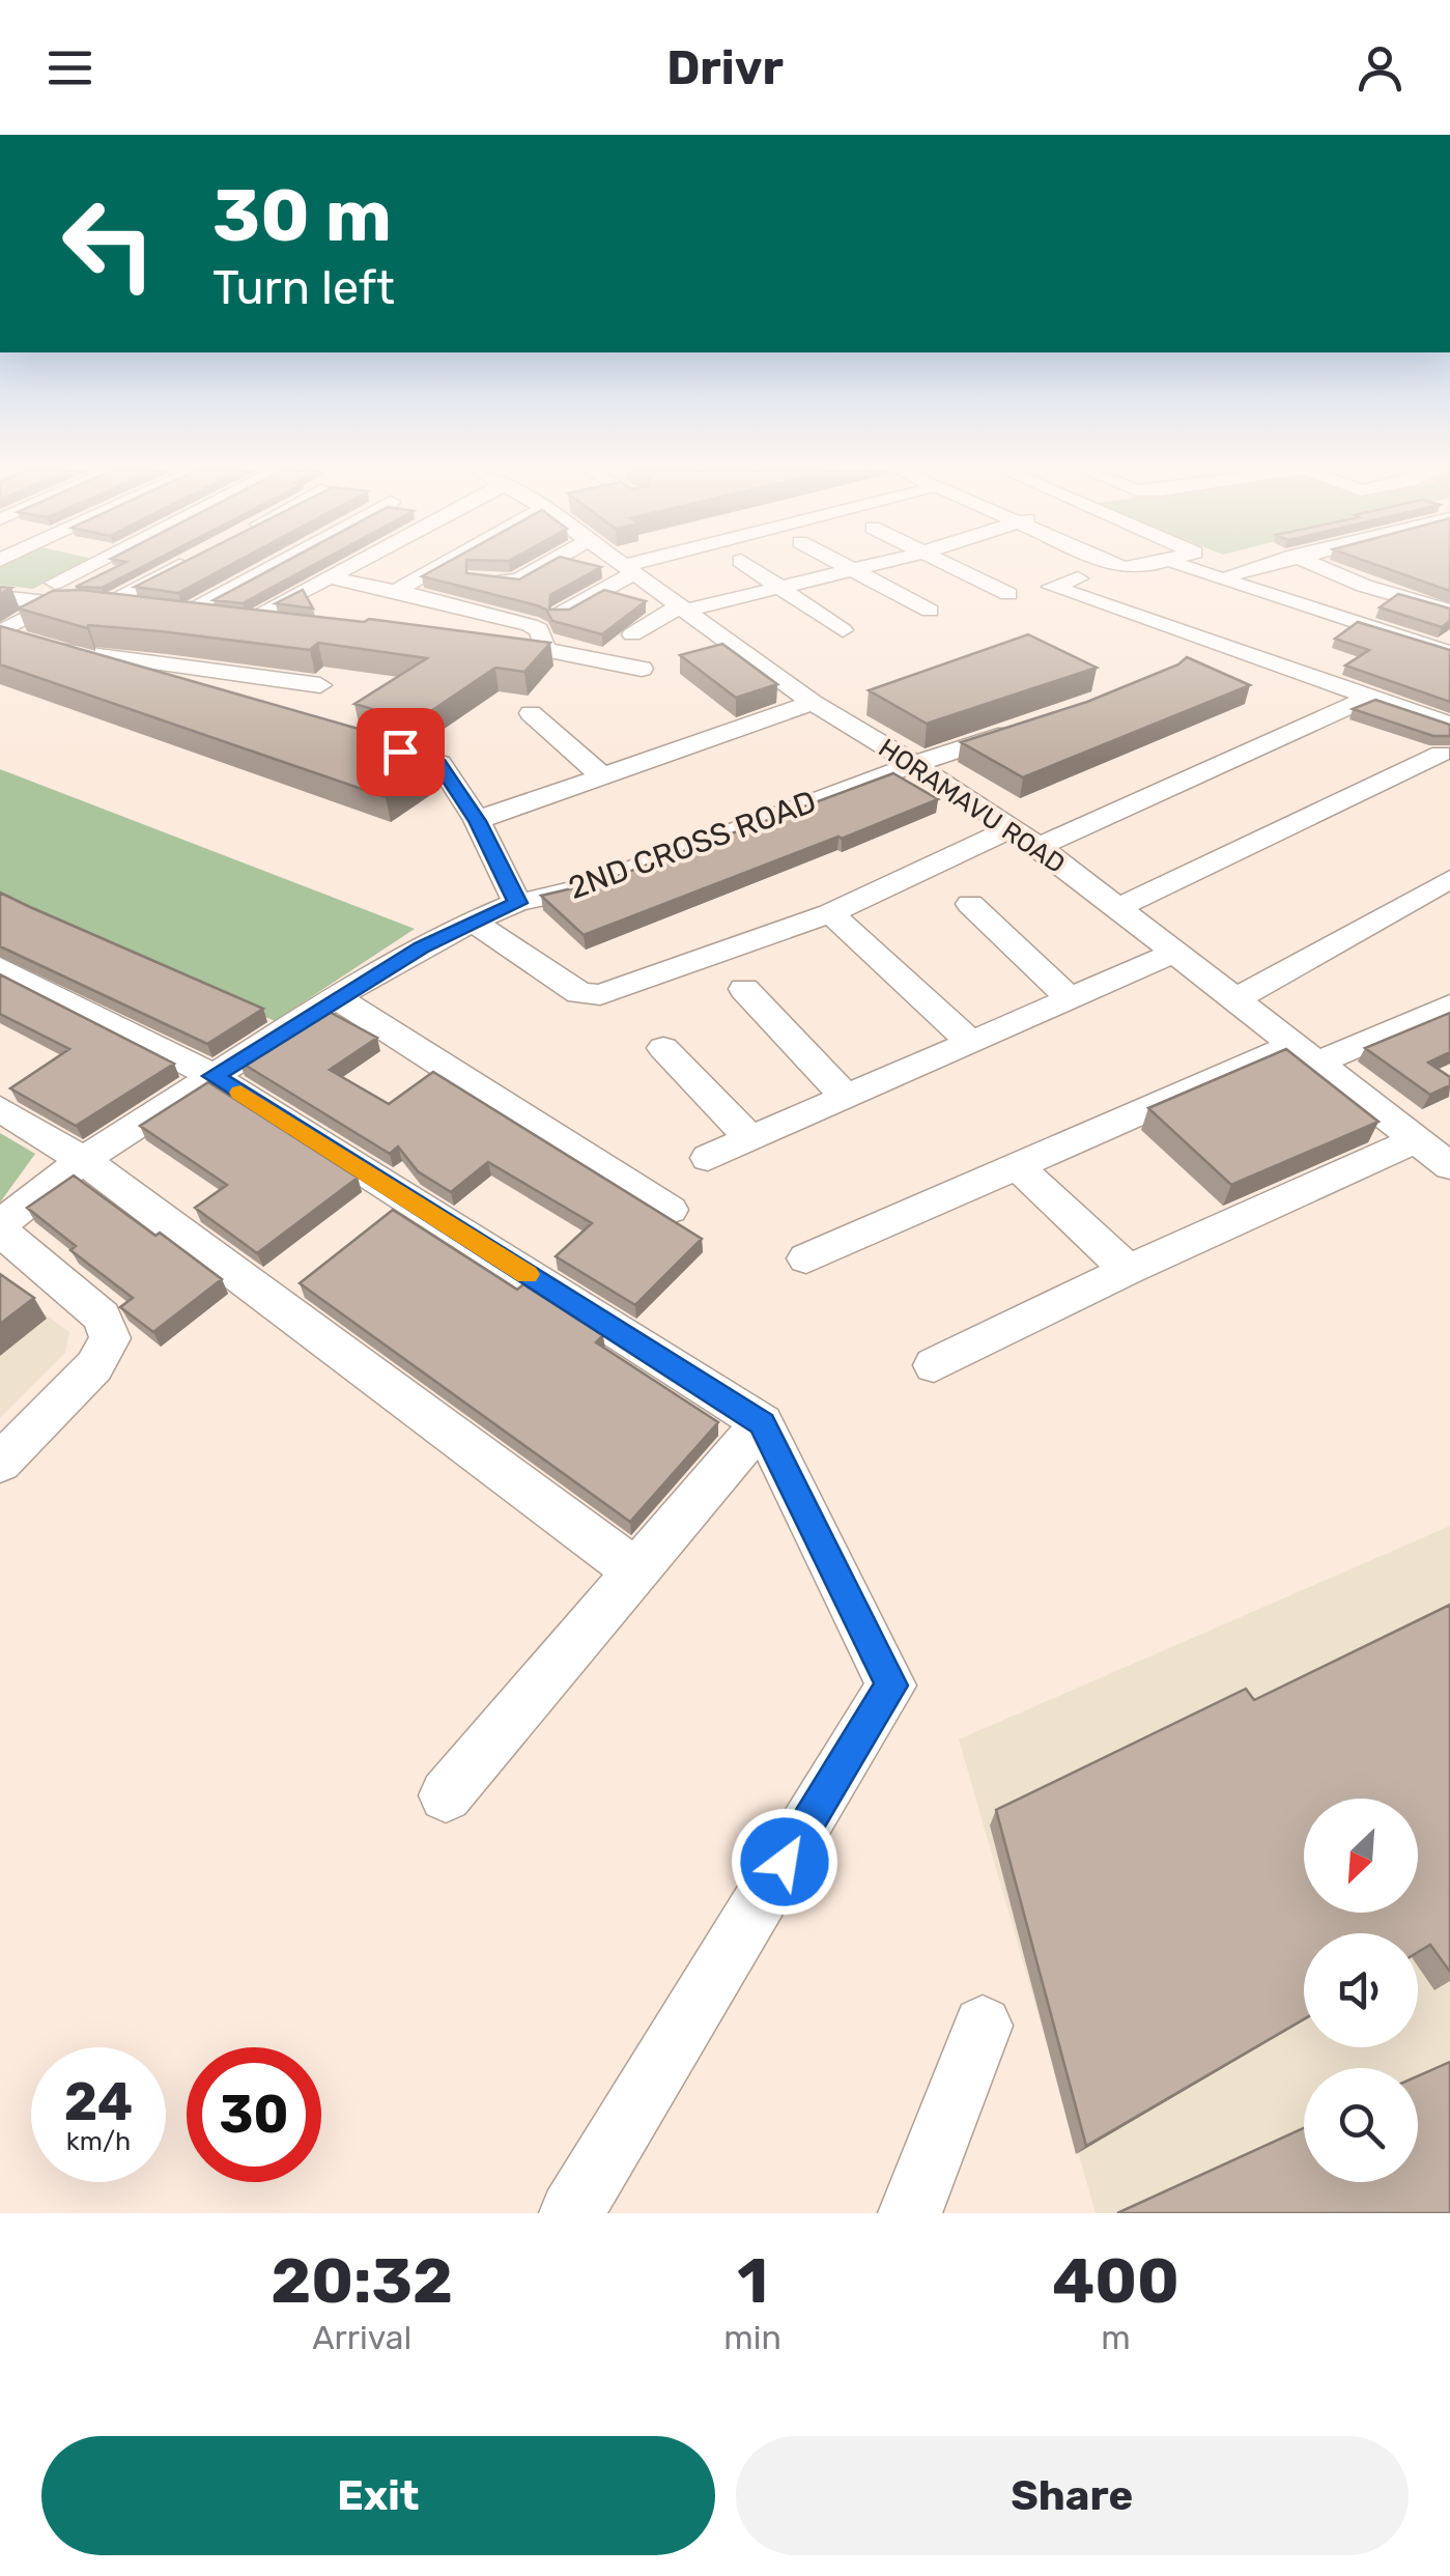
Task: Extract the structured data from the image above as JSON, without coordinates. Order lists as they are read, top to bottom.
{
  "streets": {
    "street": ["HORAMAVU ROAD", "2ND CROSS ROAD"]
  },
  "crossings": [
    ["HORAMAVU ROAD", "2ND CROSS ROAD"]
  ],
  "north": "bottom left",
  "page": {
    "header": "Drivr",
    "turn": ["30 m", "Turn left"],
    "speed": "24 km/h",
    "limit": "30",
    "eta": [
      "20:32",
      "Arrival",
      "1",
      "min",
      "400",
      "m"
    ],
    "buttons": ["Exit", "Share"]
  }
}
